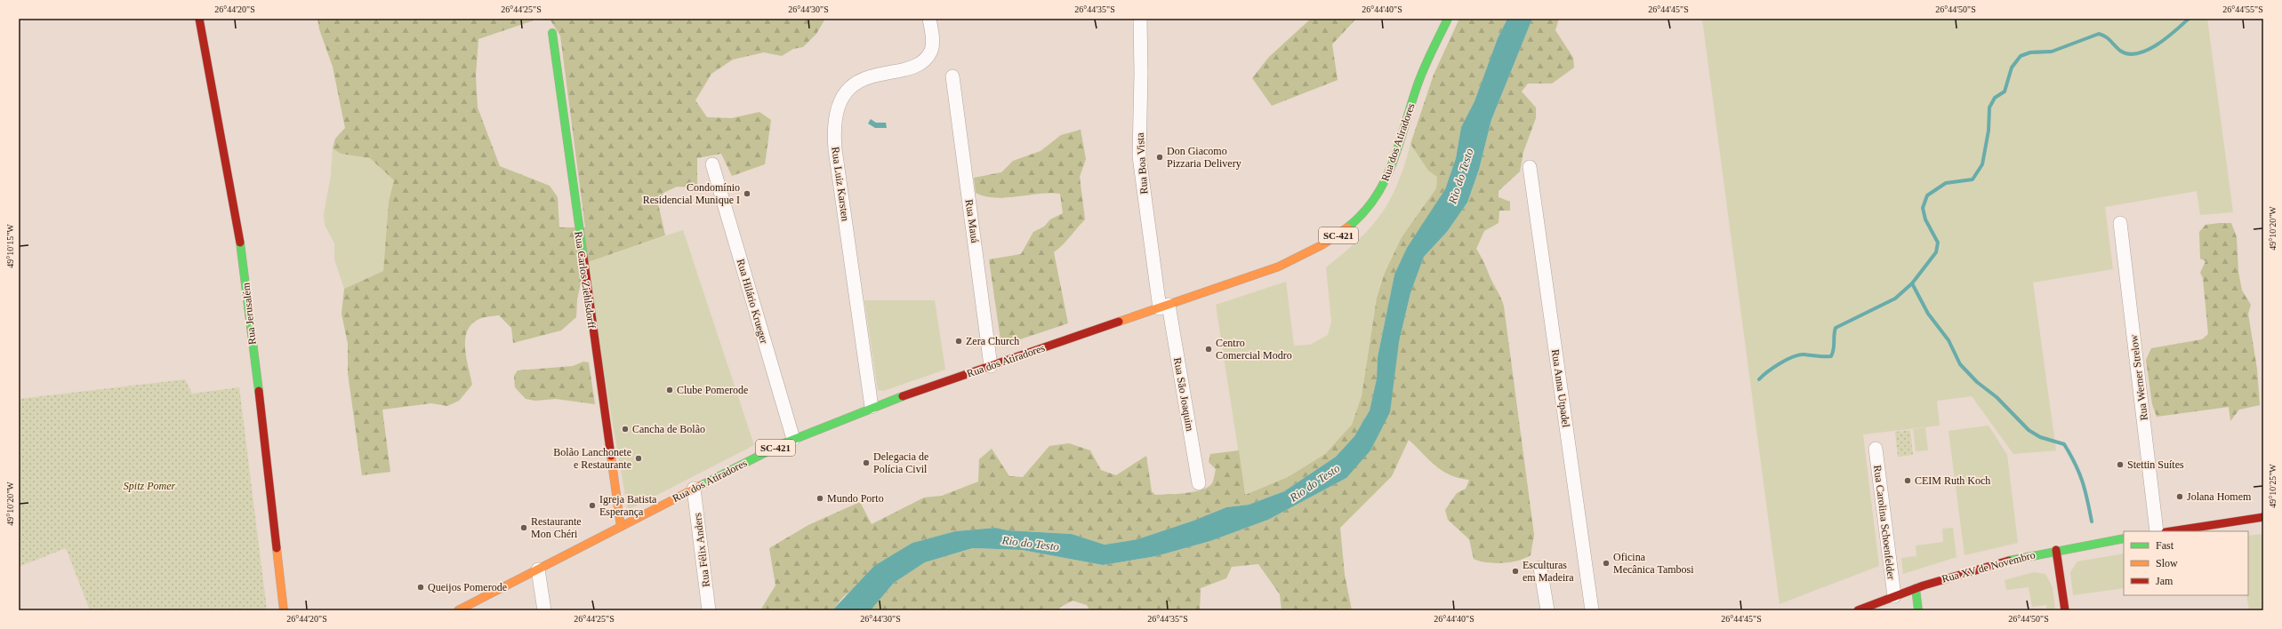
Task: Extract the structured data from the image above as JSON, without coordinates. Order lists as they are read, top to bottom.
{
  "streets": {
    "main road": [
      "Rua dos Atiradores",
      "SC-421",
      "Rua Carlos Ziehlsdorff",
      "Rua Jerusalém",
      "Rua XV de Novembro"
    ],
    "street": [
      "Rua Boa Vista",
      "Rua Luiz Karsten",
      "Rua Mauá",
      "Rua Hilário Krueger",
      "Rua Werner Strelow",
      "Rua Anna Utpadel",
      "Rua São Joaquim",
      "Rua Carolina Schoenfelder",
      "Rua Félix Anders"
    ]
  },
  "crossings": [
    ["Rua dos Atiradores", "Rua Boa Vista"],
    ["Rua dos Atiradores", "Rua Luiz Karsten"],
    ["Rua dos Atiradores", "Rua Mauá"],
    ["Rua dos Atiradores", "Rua Carlos Ziehlsdorff"],
    ["Rua dos Atiradores", "Rua Hilário Krueger"],
    ["Rua dos Atiradores", "Rua São Joaquim"],
    ["Rua dos Atiradores", "Rua Félix Anders"],
    ["Rua Boa Vista", "Rua São Joaquim"],
    ["Rua Carolina Schoenfelder", "Rua XV de Novembro"]
  ],
  "water": ["Rio do Testo"],
  "parks": ["Spitz Pomer"],
  "places": [
    "Don Giacomo Pizzaria Delivery",
    "Condomínio Residencial Munique I",
    "Zera Church",
    "Centro Comercial Modro",
    "Clube Pomerode",
    "Cancha de Bolão",
    "Bolão Lanchonete e Restaurante",
    "Delegacia de Polícia Civil",
    "Stettin Suítes",
    "CEIM Ruth Koch",
    "Jolana Homem",
    "Mundo Porto",
    "Igreja Batista Esperança",
    "Restaurante Mon Chéri",
    "Oficina Mecânica Tambosi",
    "Esculturas em Madeira",
    "Queijos Pomerode"
  ],
  "legend": ["Fast", "Slow", "Jam"],
  "coordinates": [
    "26°44'20\"S",
    "26°44'25\"S",
    "26°44'30\"S",
    "26°44'35\"S",
    "26°44'40\"S",
    "26°44'45\"S",
    "26°44'50\"S",
    "26°44'55\"S",
    "49°10'20\"W",
    "49°10'15\"W",
    "49°10'25\"W"
  ]
}
